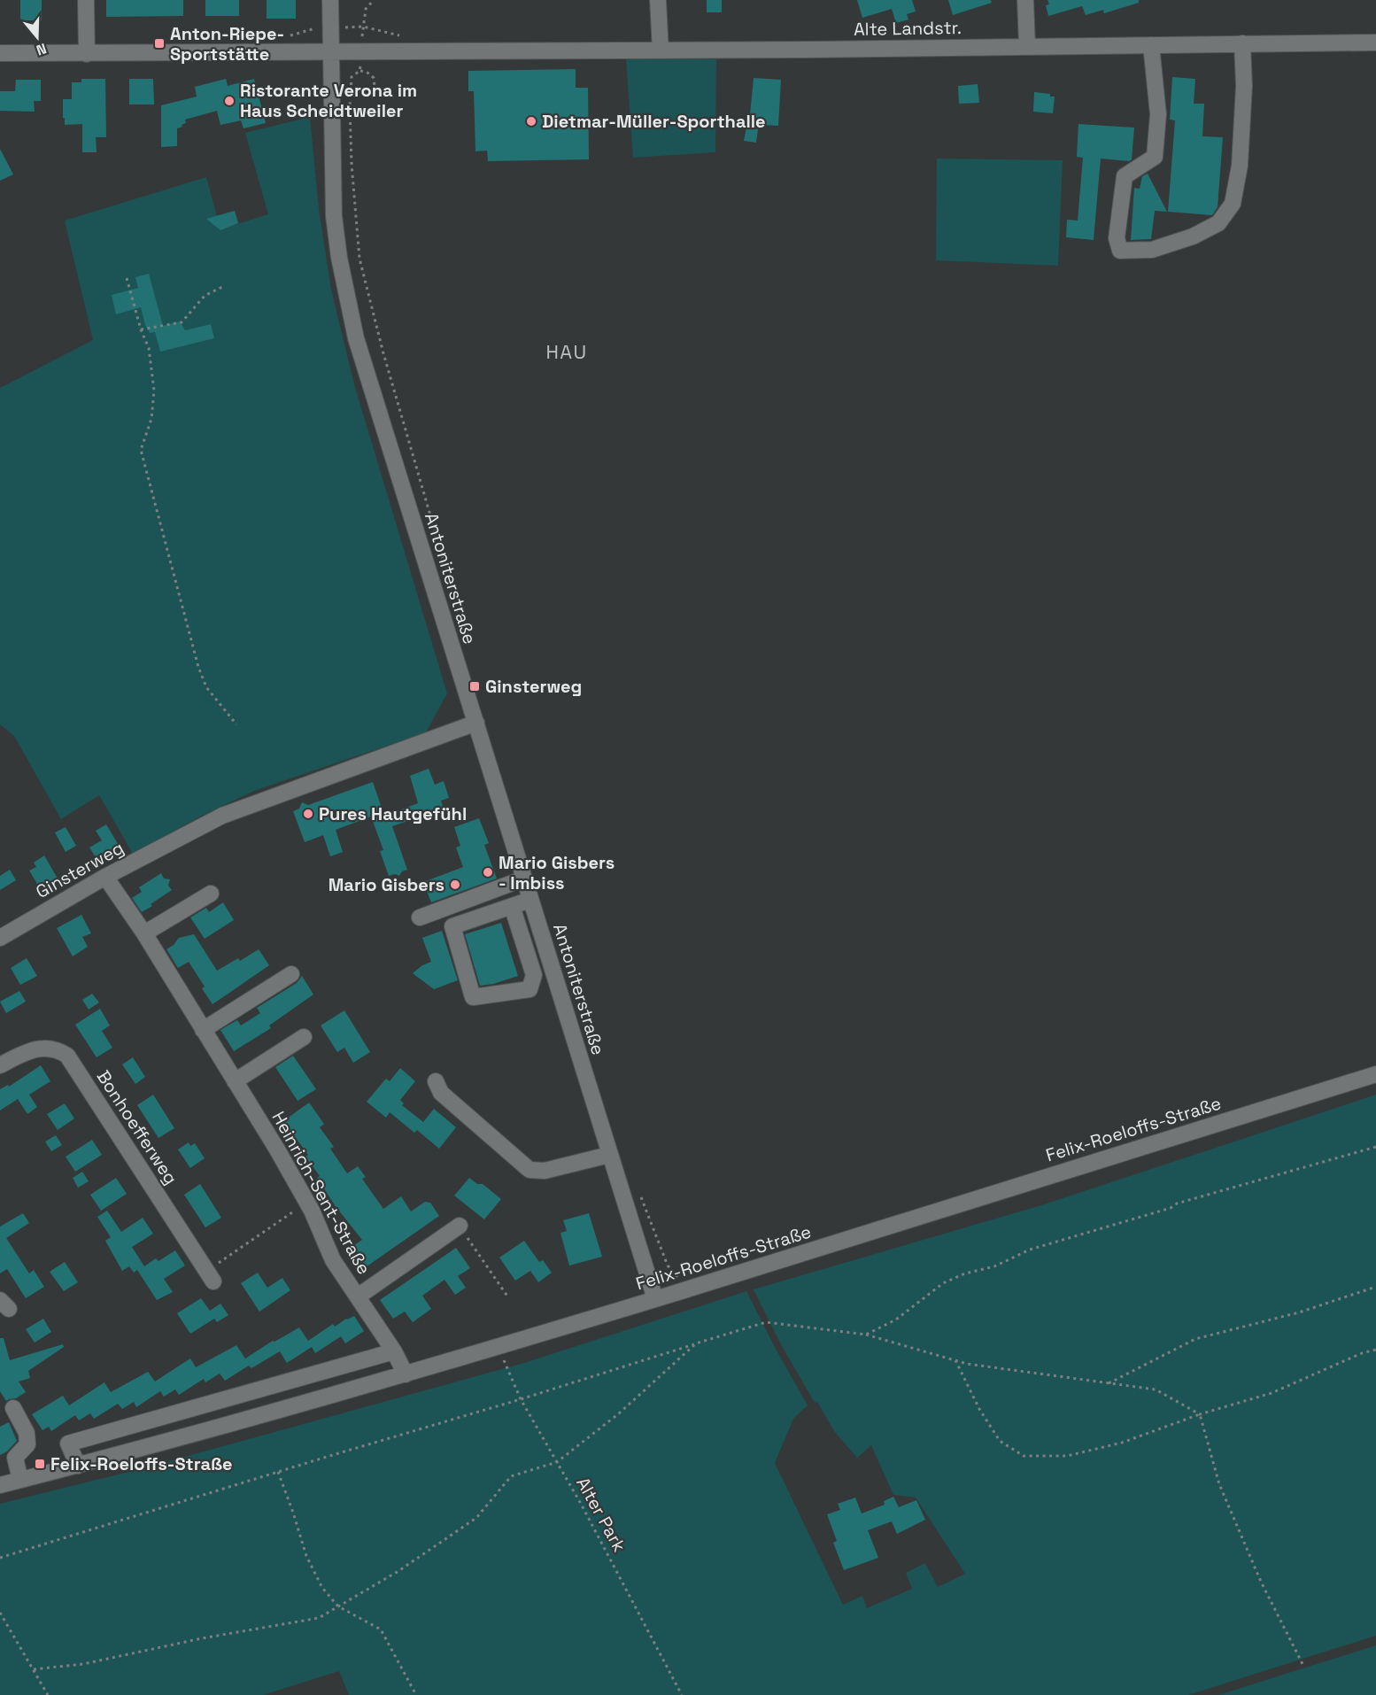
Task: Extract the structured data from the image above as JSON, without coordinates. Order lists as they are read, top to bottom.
{
  "streets": {
    "street": [
      "Alte Landstr.",
      "Antoniterstraße",
      "Ginsterweg",
      "Bonhoefferweg",
      "Felix-Roeloffs-Straße",
      "Heinrich-Sent-Straße"
    ],
    "path": ["Alter Park"]
  },
  "crossings": [
    ["Alte Landstr.", "Antoniterstraße"],
    ["Antoniterstraße", "Ginsterweg"],
    ["Antoniterstraße", "Felix-Roeloffs-Straße"],
    ["Ginsterweg", "Heinrich-Sent-Straße"],
    ["Felix-Roeloffs-Straße", "Heinrich-Sent-Straße"],
    ["Felix-Roeloffs-Straße", "Alter Park"]
  ],
  "districts": ["HAU"],
  "places": {
    "transit": ["Anton-Riepe- Sportstätte", "Ginsterweg", "Felix-Roeloffs-Straße"],
    "other": [
      "Ristorante Verona im Haus Scheidtweiler",
      "Dietmar-Müller-Sporthalle",
      "Pures Hautgefühl",
      "Mario Gisbers - Imbiss",
      "Mario Gisbers"
    ]
  },
  "north": "bottom"
}
